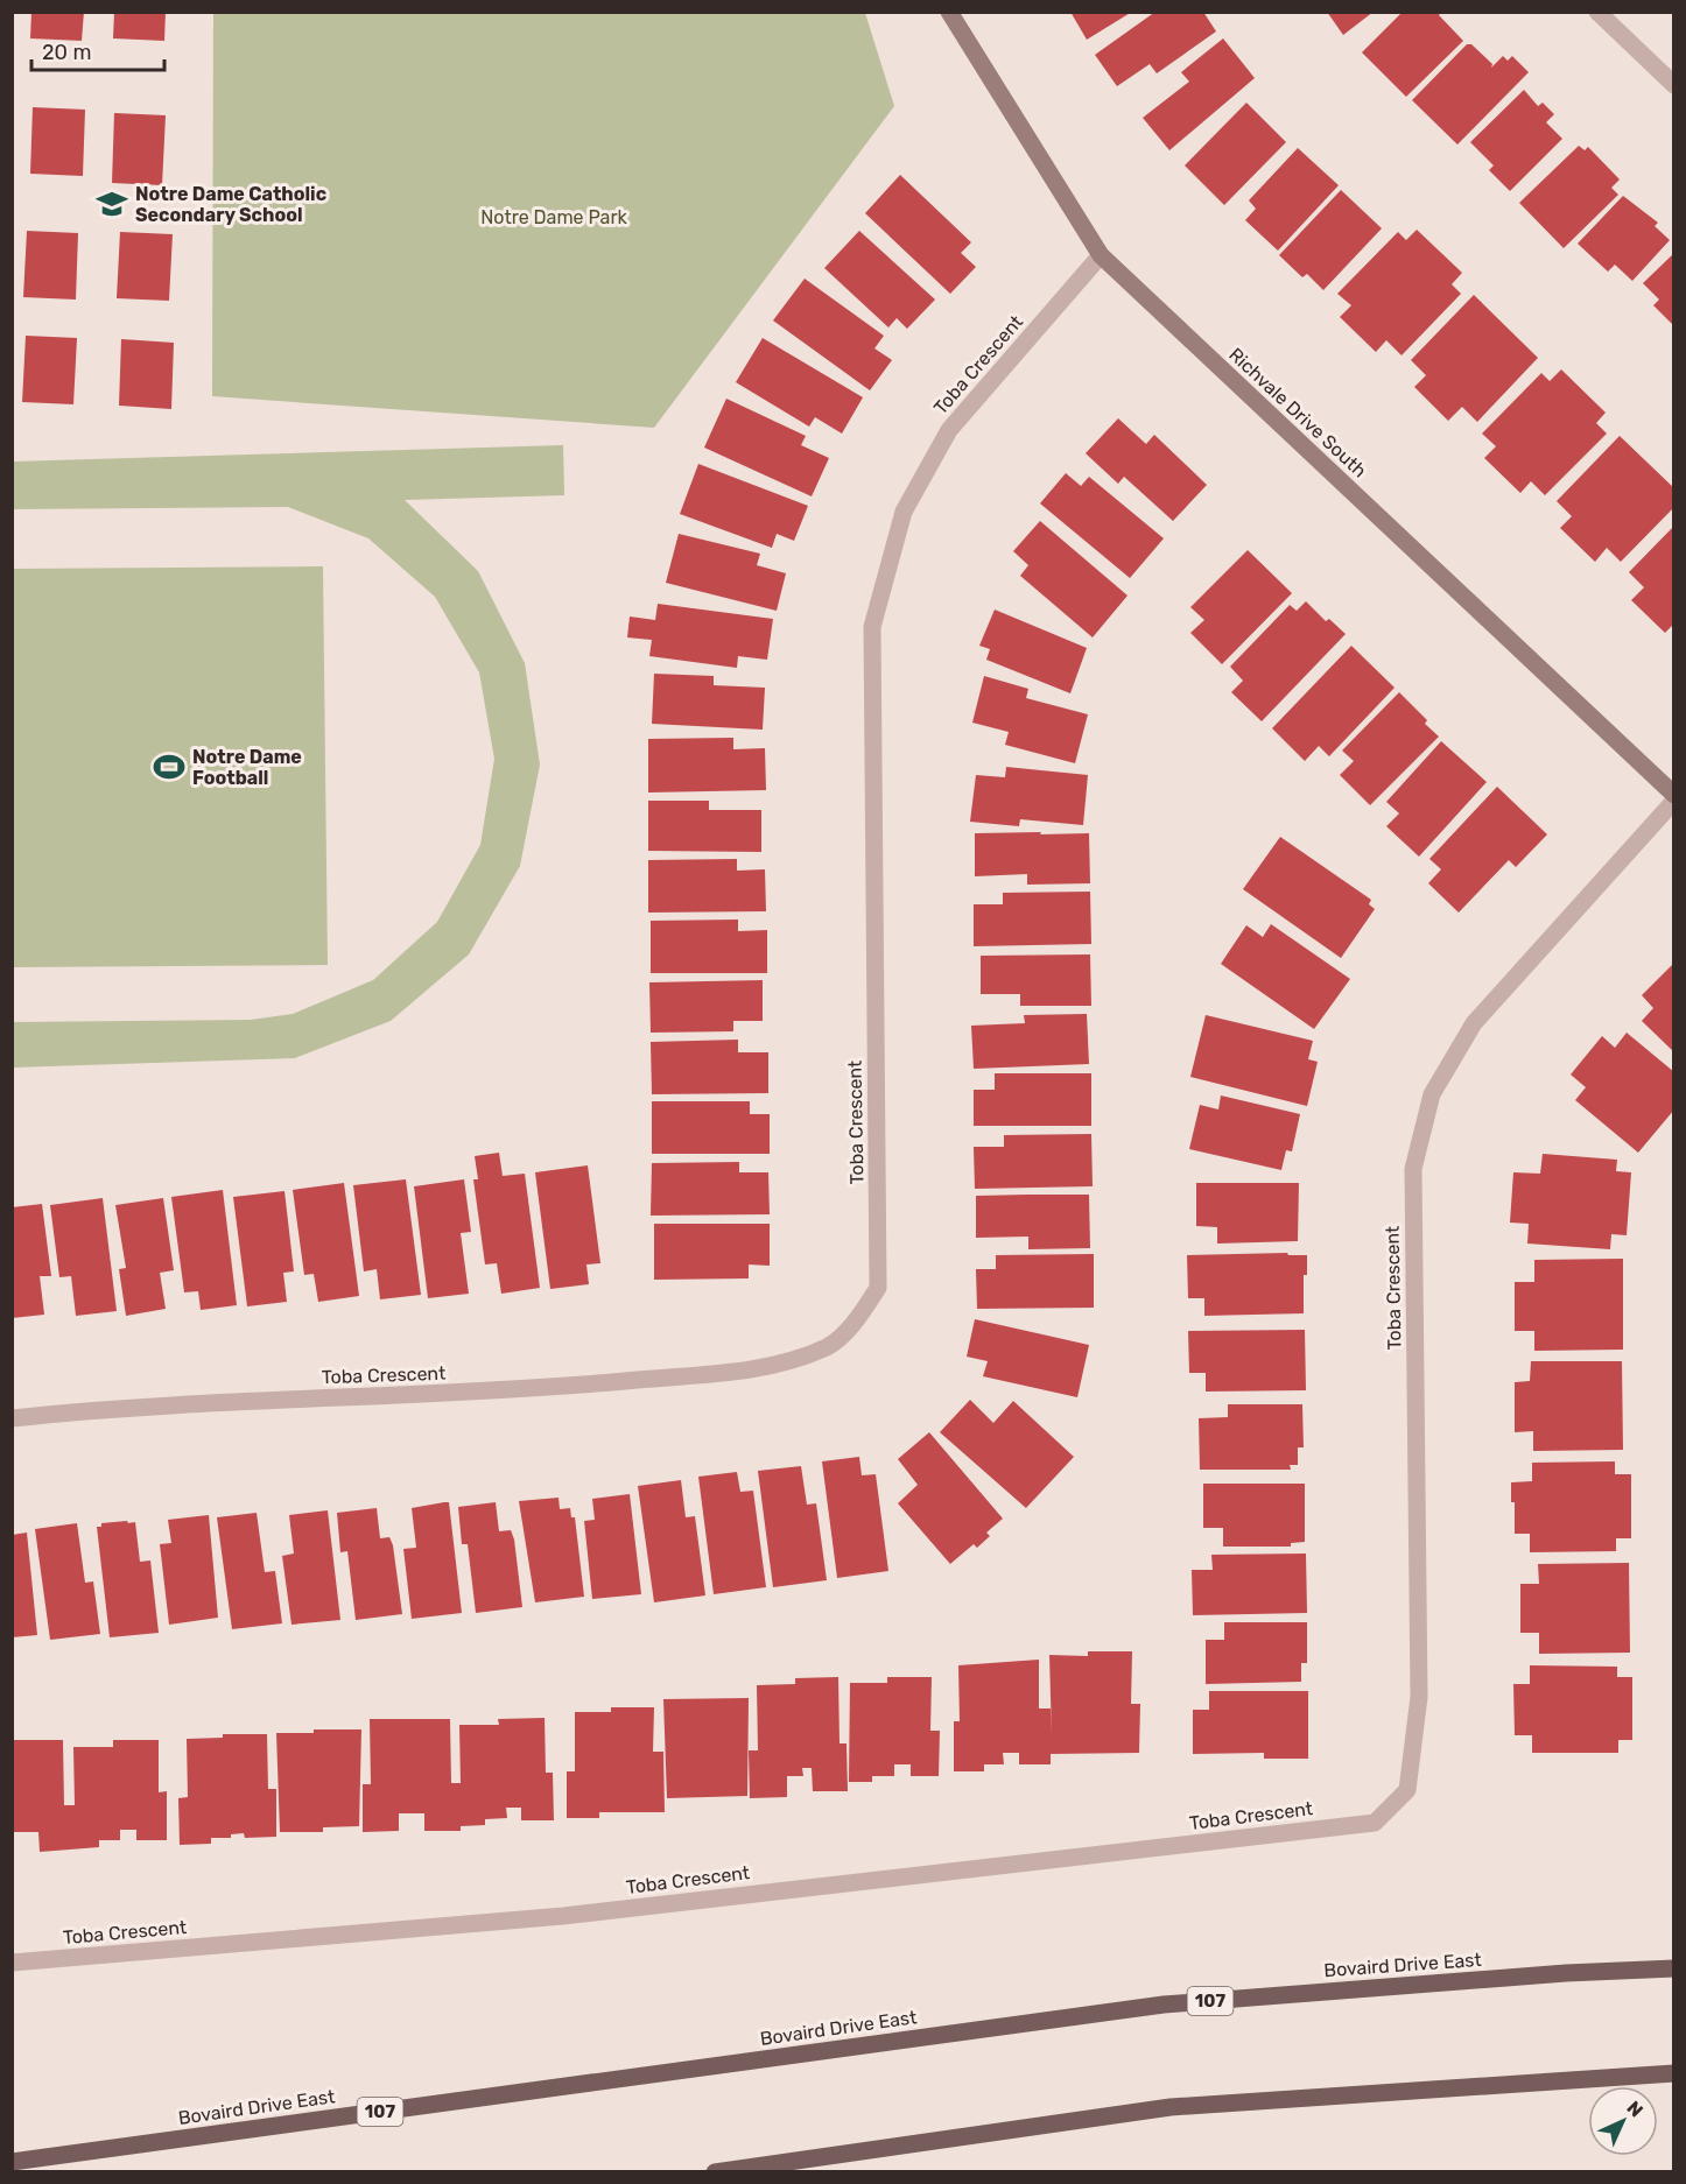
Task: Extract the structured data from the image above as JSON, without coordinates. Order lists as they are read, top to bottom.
{
  "streets": {
    "main road": ["Bovaird Drive East", "107"],
    "street": ["Toba Crescent", "Richvale Drive South"]
  },
  "crossings": [
    ["Toba Crescent", "Richvale Drive South"]
  ],
  "parks": ["Notre Dame Park"],
  "places": {
    "school or university": ["Notre Dame Catholic Secondary School"],
    "sports": ["Notre Dame Football"]
  },
  "scale_bar": "20 m",
  "north": "top right"
}
